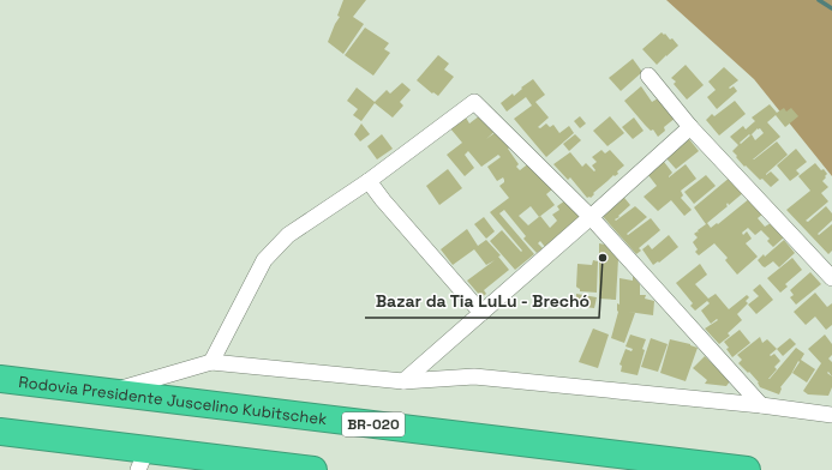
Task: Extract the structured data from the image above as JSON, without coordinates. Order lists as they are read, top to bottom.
{
  "streets": {
    "highway": ["Rodovia Presidente Juscelino Kubitschek", "BR-020"]
  },
  "places": ["Bazar da Tia LuLu - Brechó"]
}
